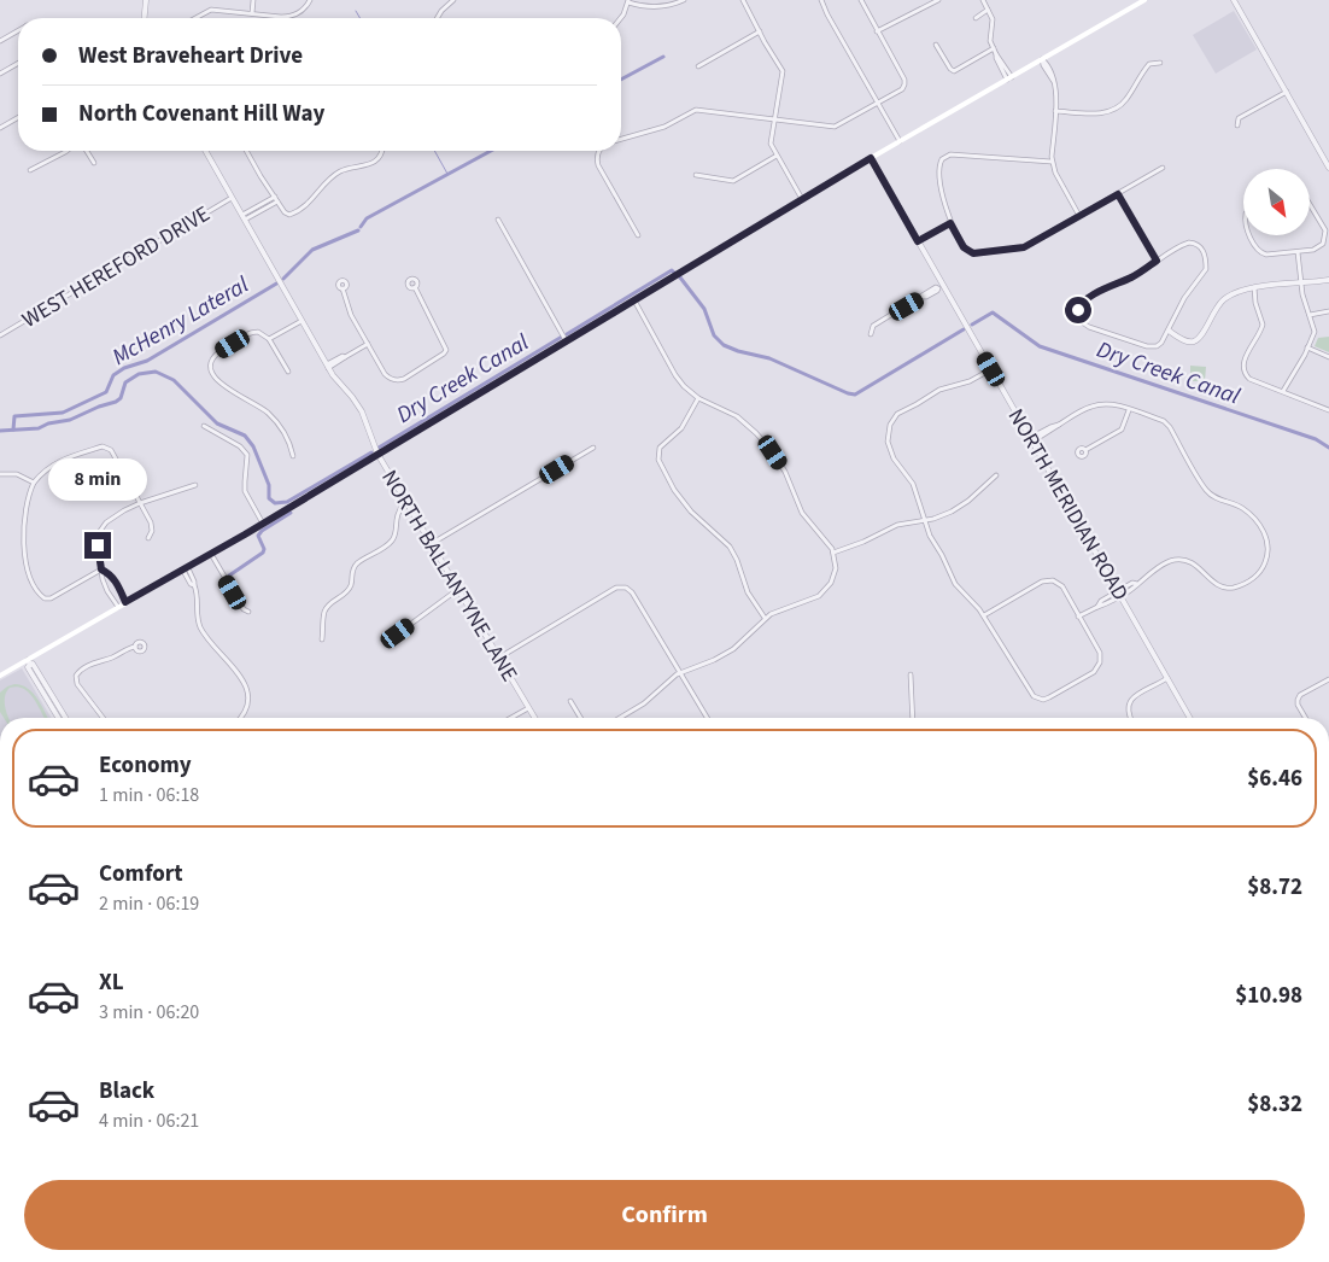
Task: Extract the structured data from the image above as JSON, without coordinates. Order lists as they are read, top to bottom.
{
  "streets": {
    "street": ["WEST HEREFORD DRIVE", "NORTH MERIDIAN ROAD", "NORTH BALLANTYNE LANE"]
  },
  "crossings": [
    ["WEST HEREFORD DRIVE", "NORTH BALLANTYNE LANE"]
  ],
  "water": ["McHenry Lateral", "Dry Creek Canal"],
  "north": "bottom right",
  "page": {
    "banner": ["West Braveheart Drive", "North Covenant Hill Way"],
    "bubble": "8 min",
    "list": [
      {
        "name": "Economy",
        "note": "1 min · 06:18",
        "value": "$6.46"
      },
      {
        "name": "Comfort",
        "note": "2 min · 06:19",
        "value": "$8.72"
      },
      {
        "name": "XL",
        "note": "3 min · 06:20",
        "value": "$10.98"
      },
      {
        "name": "Black",
        "note": "4 min · 06:21",
        "value": "$8.32"
      }
    ],
    "buttons": "Confirm"
  }
}
